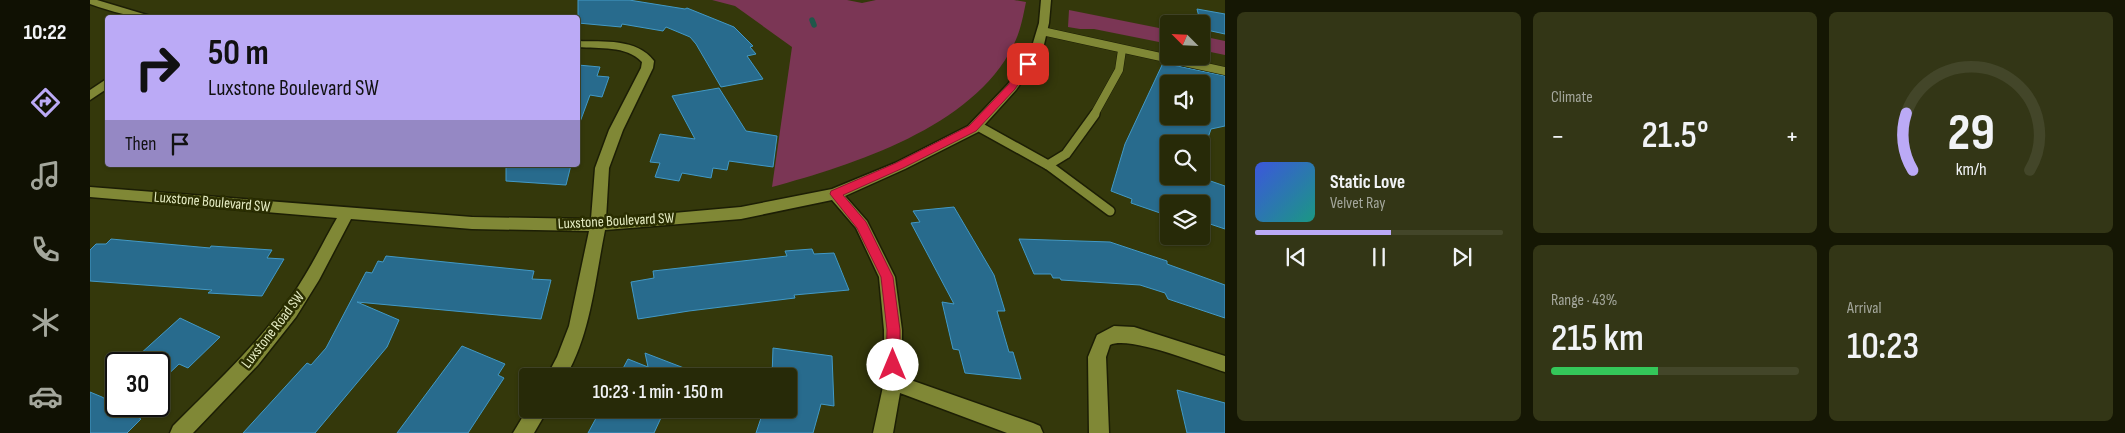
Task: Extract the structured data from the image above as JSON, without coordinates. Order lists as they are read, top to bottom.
{
  "streets": {
    "street": ["Luxstone Boulevard SW", "Luxstone Road SW"]
  },
  "crossings": [
    ["Luxstone Boulevard SW", "Luxstone Road SW"]
  ],
  "north": "top left",
  "page": {
    "tabs": "10:22",
    "tile": [
      "Climate",
      ["Range · 43%", "215 km"],
      ["Arrival", "10:23"]
    ],
    "turn": ["50 m", "Luxstone Boulevard SW"],
    "heat": ["−", "21.5°", "+"],
    "then": "Then",
    "song": ["Static Love", "Velvet Ray"],
    "limit": "30",
    "trip": "10:23 · 1 min · 150 m",
    "gauge": ["29", "km/h"]
  }
}
